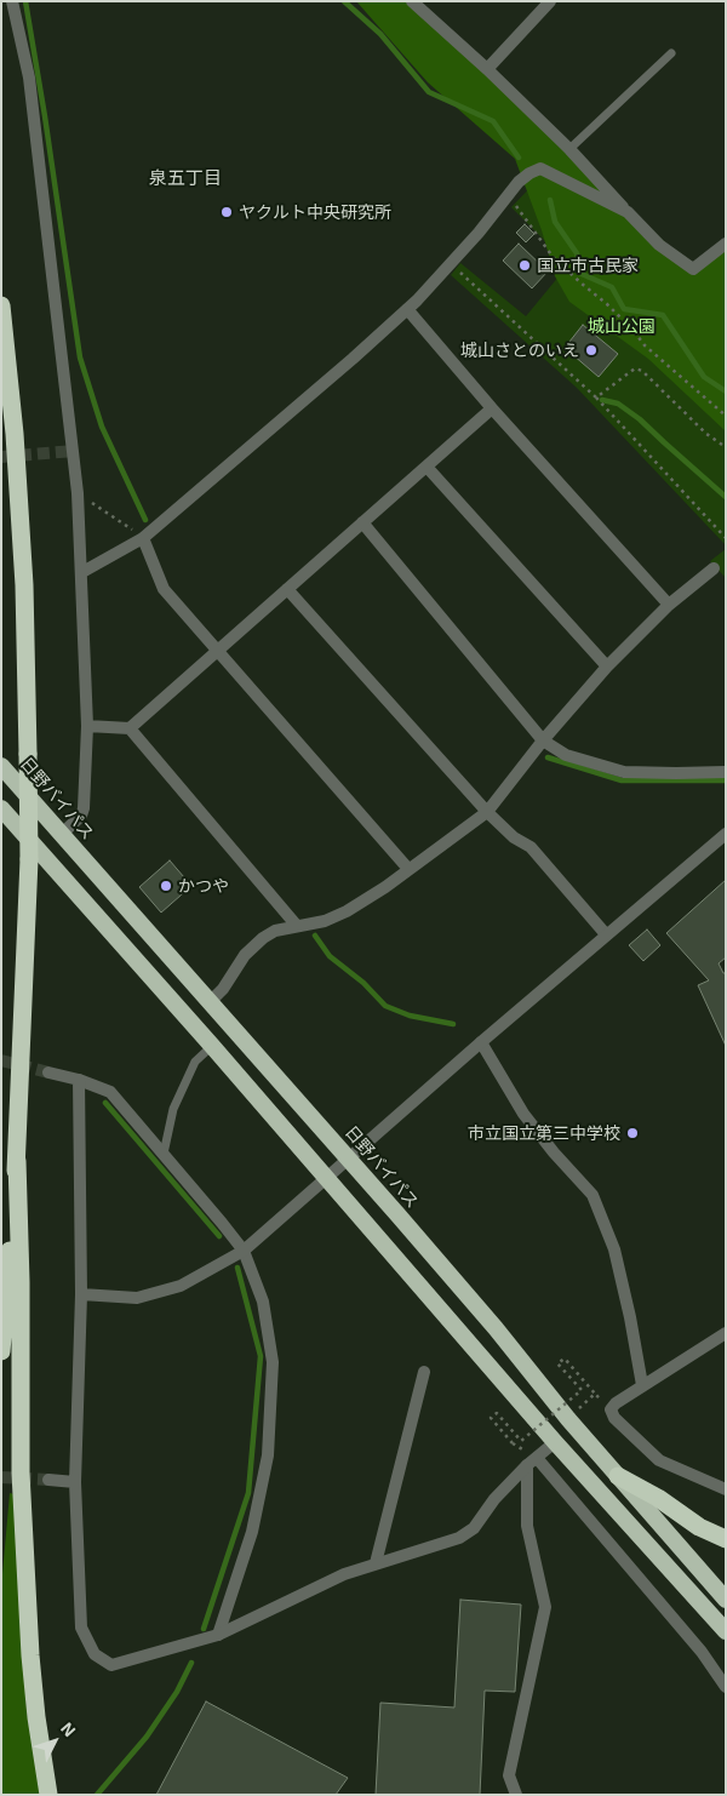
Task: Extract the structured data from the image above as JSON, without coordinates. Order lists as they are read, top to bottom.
{
  "streets": {
    "highway": ["日野バイパス"]
  },
  "districts": ["泉五丁目"],
  "parks": ["城山公園"],
  "places": [
    "ヤクルト中央研究所",
    "国立市古民家",
    "城山さとのいえ",
    "かつや",
    "市立国立第三中学校"
  ],
  "north": "top right"
}
